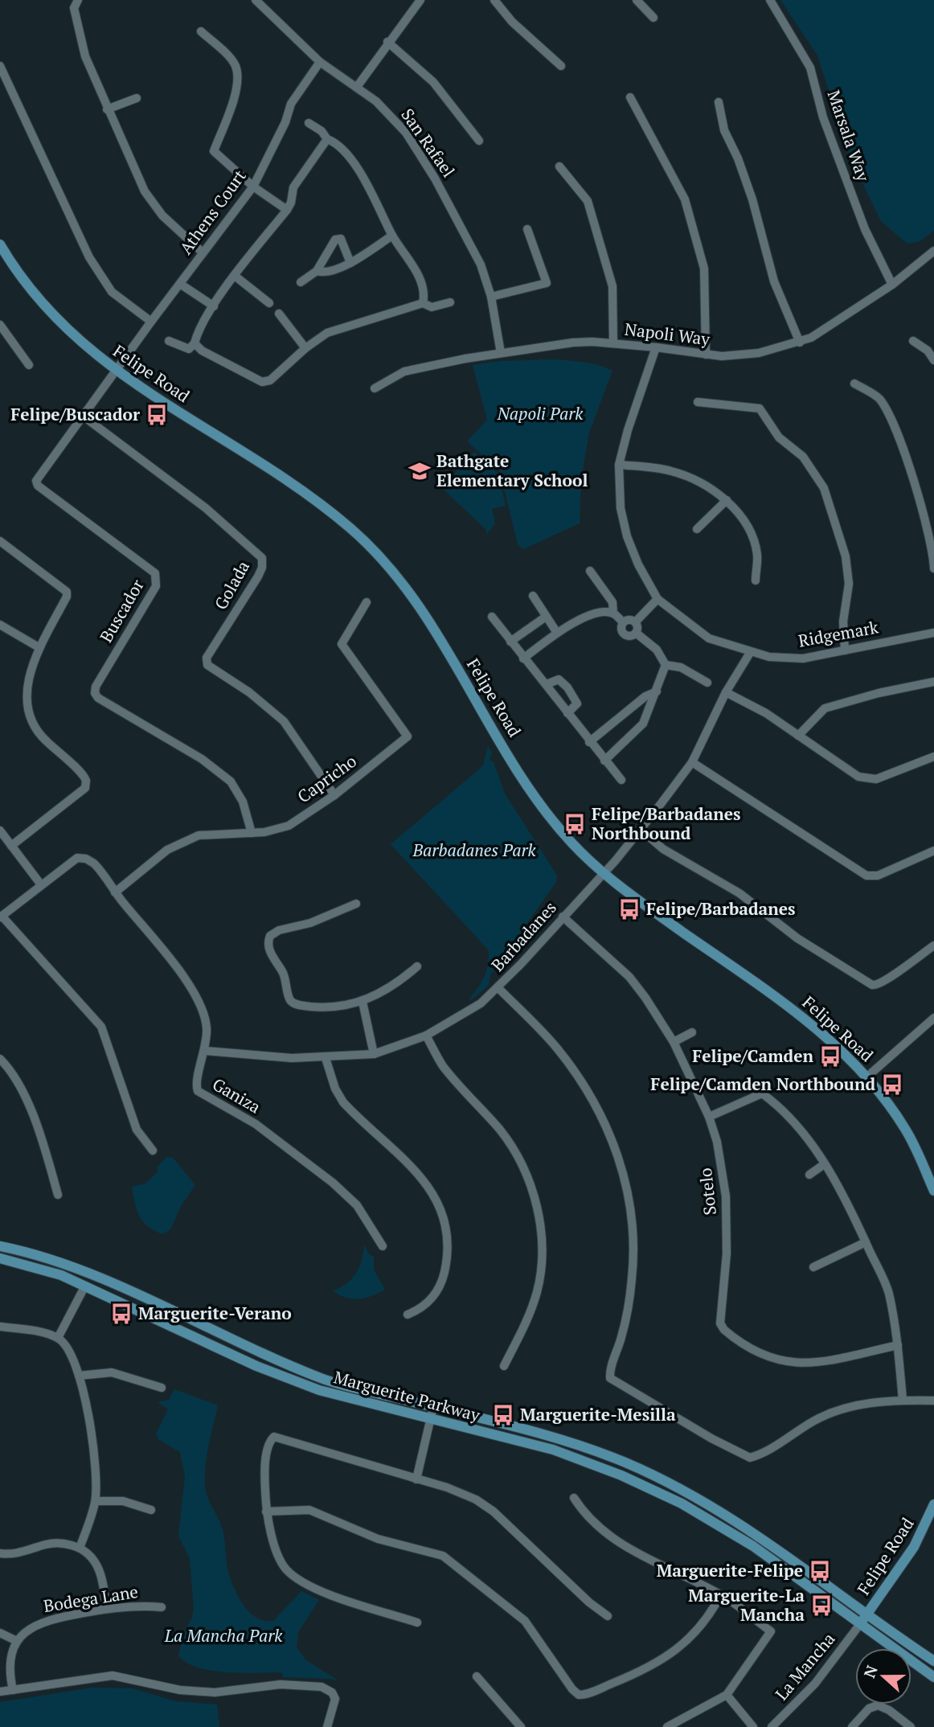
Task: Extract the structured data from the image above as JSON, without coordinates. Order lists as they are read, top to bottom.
{
  "streets": {
    "main road": ["Felipe Road", "Marguerite Parkway"],
    "street": [
      "Marsala Way",
      "San Rafael",
      "Athens Court",
      "Napoli Way",
      "Golada",
      "Buscador",
      "Ridgemark",
      "Capricho",
      "Barbadanes",
      "Ganiza",
      "Sotelo",
      "Bodega Lane",
      "La Mancha"
    ]
  },
  "crossings": [
    ["Marsala Way", "Napoli Way"],
    ["San Rafael", "Athens Court"],
    ["San Rafael", "Napoli Way"],
    ["Athens Court", "Felipe Road"],
    ["Athens Court", "Buscador"],
    ["Napoli Way", "Ridgemark"],
    ["Felipe Road", "Buscador"],
    ["Felipe Road", "Barbadanes"],
    ["Felipe Road", "Marguerite Parkway"],
    ["Felipe Road", "La Mancha"],
    ["Golada", "Buscador"],
    ["Golada", "Capricho"],
    ["Buscador", "Capricho"],
    ["Ridgemark", "Barbadanes"],
    ["Capricho", "Ganiza"],
    ["Barbadanes", "Ganiza"],
    ["Barbadanes", "Sotelo"],
    ["Marguerite Parkway", "La Mancha"]
  ],
  "parks": ["Napoli Park", "Barbadanes Park", "La Mancha Park"],
  "places": {
    "bus stop": [
      "Felipe/Buscador",
      "Felipe/Barbadanes Northbound",
      "Felipe/Barbadanes",
      "Felipe/Camden",
      "Felipe/Camden Northbound",
      "Marguerite-Verano",
      "Marguerite-Mesilla",
      "Marguerite-Felipe",
      "Marguerite-La Mancha"
    ],
    "school or university": ["Bathgate Elementary School"]
  },
  "north": "left"
}
